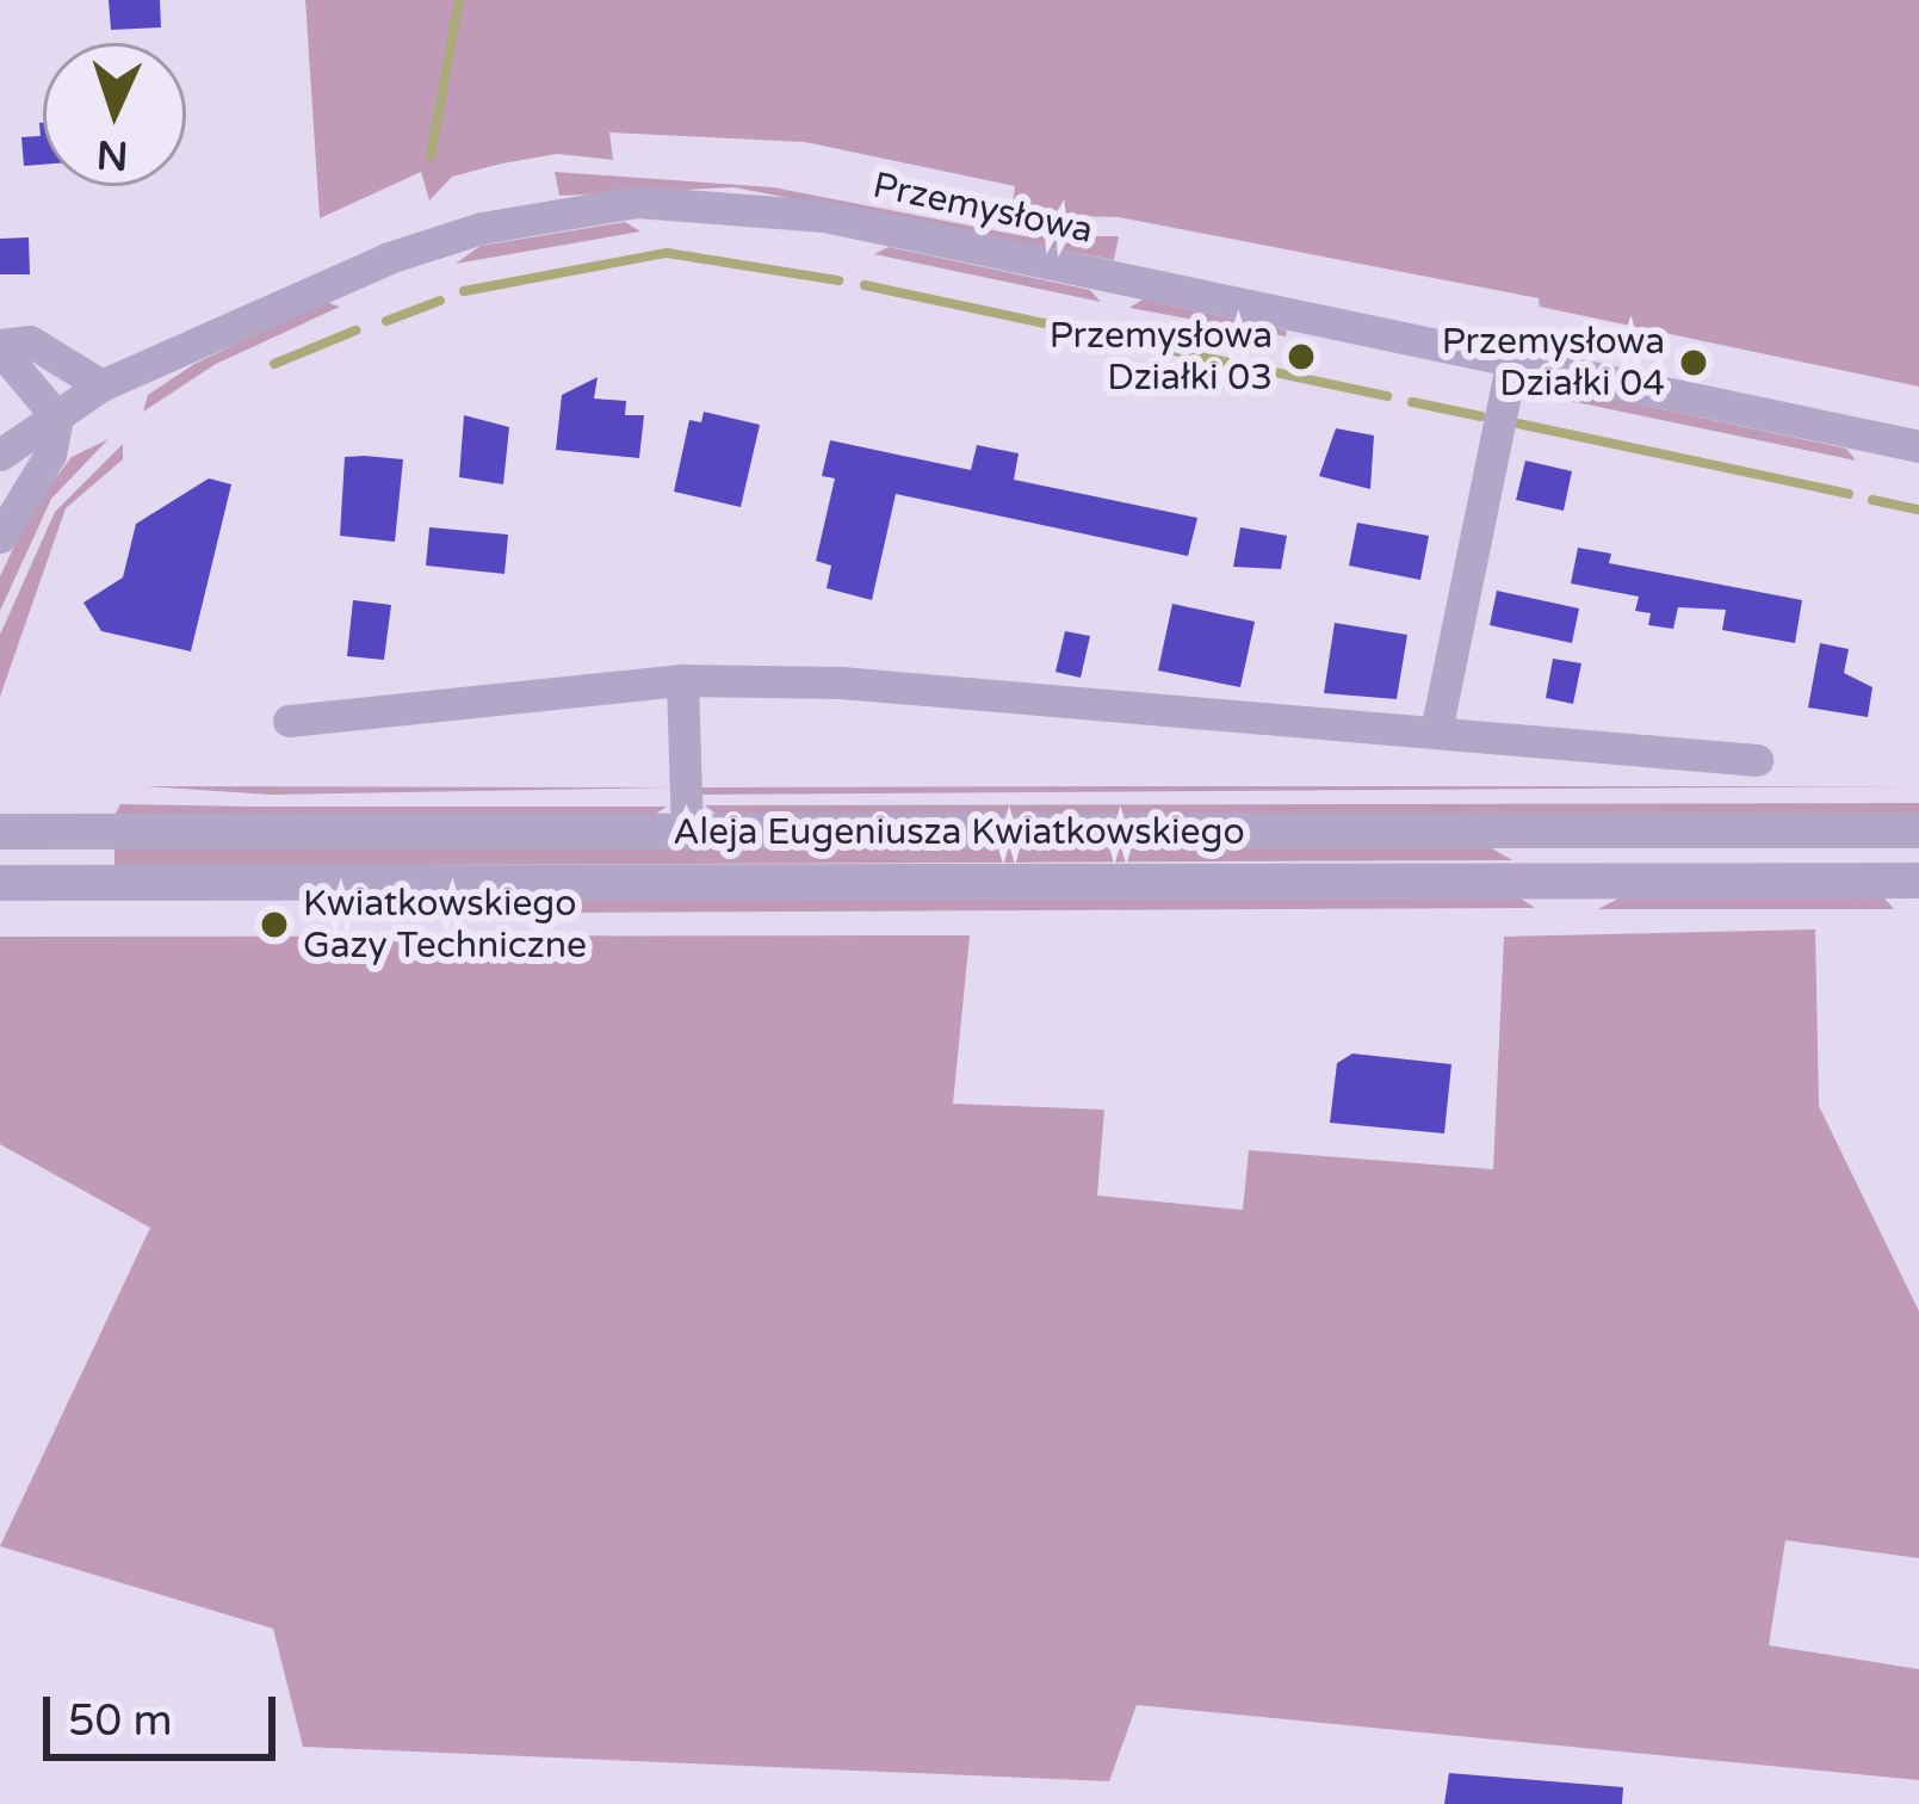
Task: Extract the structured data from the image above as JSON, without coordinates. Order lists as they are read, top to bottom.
{
  "streets": {
    "street": ["Przemysłowa", "Aleja Eugeniusza Kwiatkowskiego"]
  },
  "places": ["Przemysłowa Działki 03", "Przemysłowa Działki 04", "Kwiatkowskiego Gazy Techniczne"],
  "scale_bar": "50 m",
  "north": "bottom"
}
